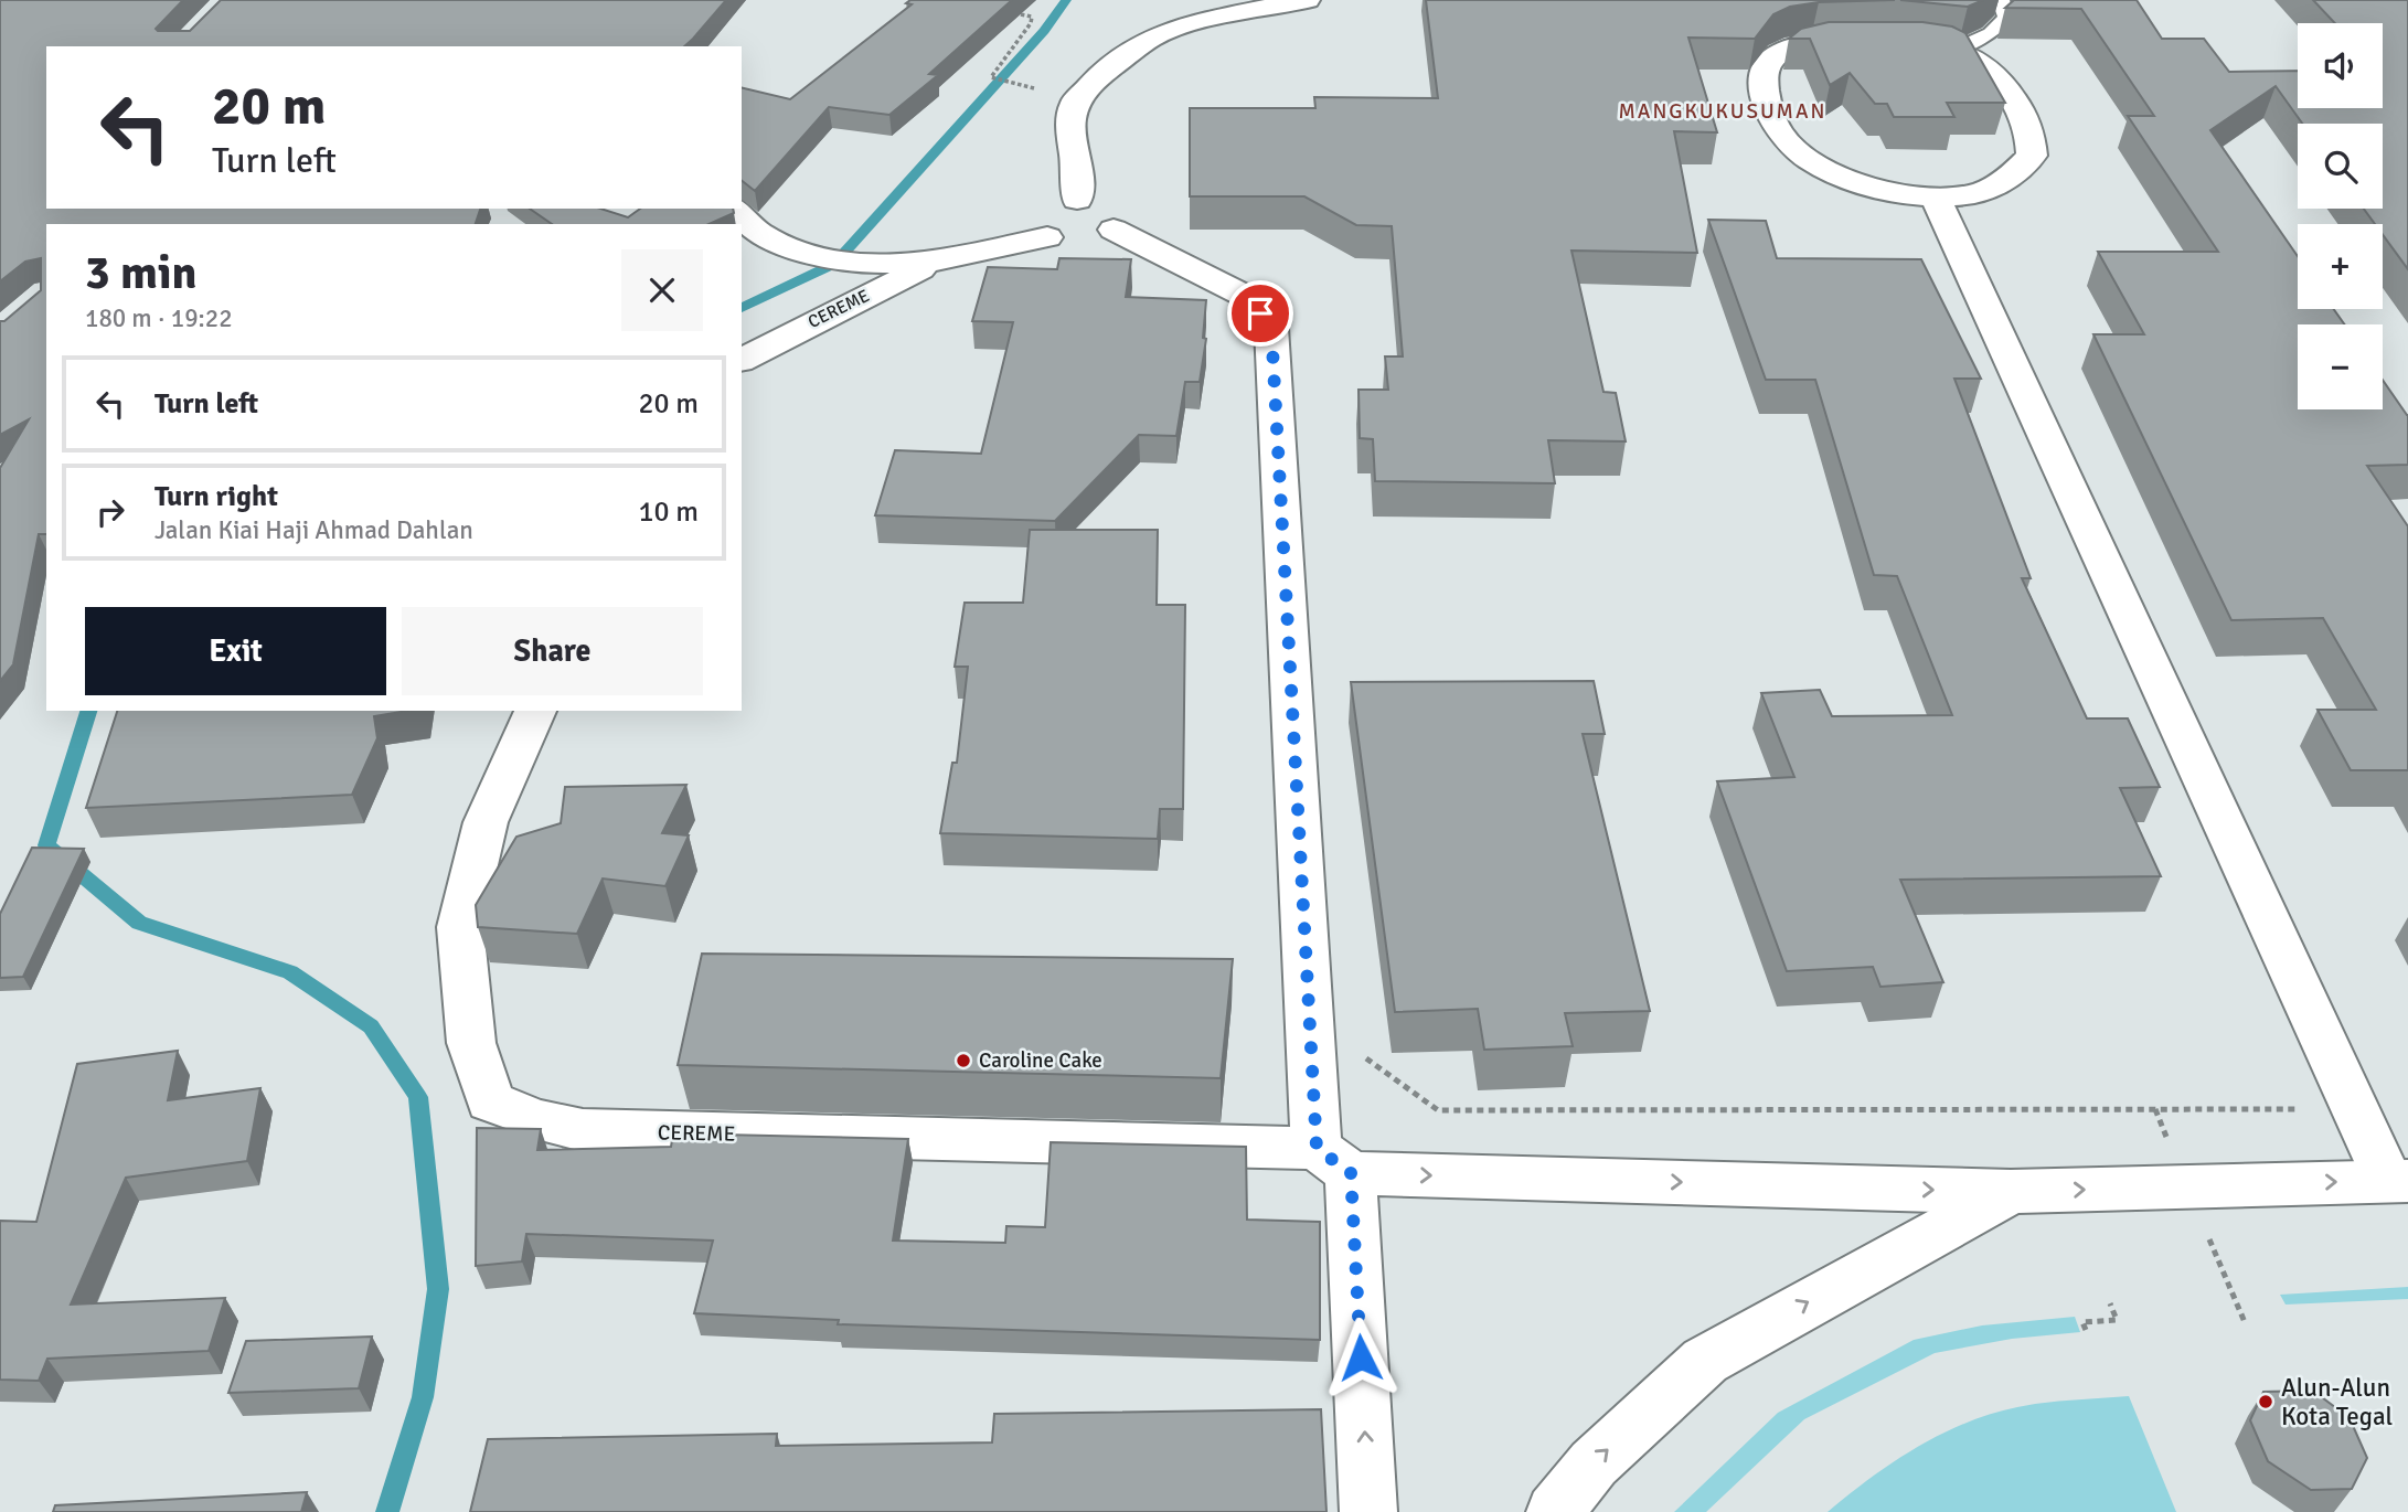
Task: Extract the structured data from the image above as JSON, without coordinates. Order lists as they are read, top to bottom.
{
  "streets": {
    "street": ["CEREME"]
  },
  "districts": ["MANGKUKUSUMAN"],
  "places": ["Caroline Cake", "Alun-Alun Kota Tegal"],
  "page": {
    "map_buttons": ["+", "−"],
    "turn": ["20 m", "Turn left"],
    "heading": ["3 min", "180 m · 19:22"],
    "list": [
      {
        "name": "Turn left",
        "value": "20 m"
      },
      {
        "name": "Turn right",
        "note": "Jalan Kiai Haji Ahmad Dahlan",
        "value": "10 m"
      }
    ],
    "buttons": ["Exit", "Share"]
  }
}
